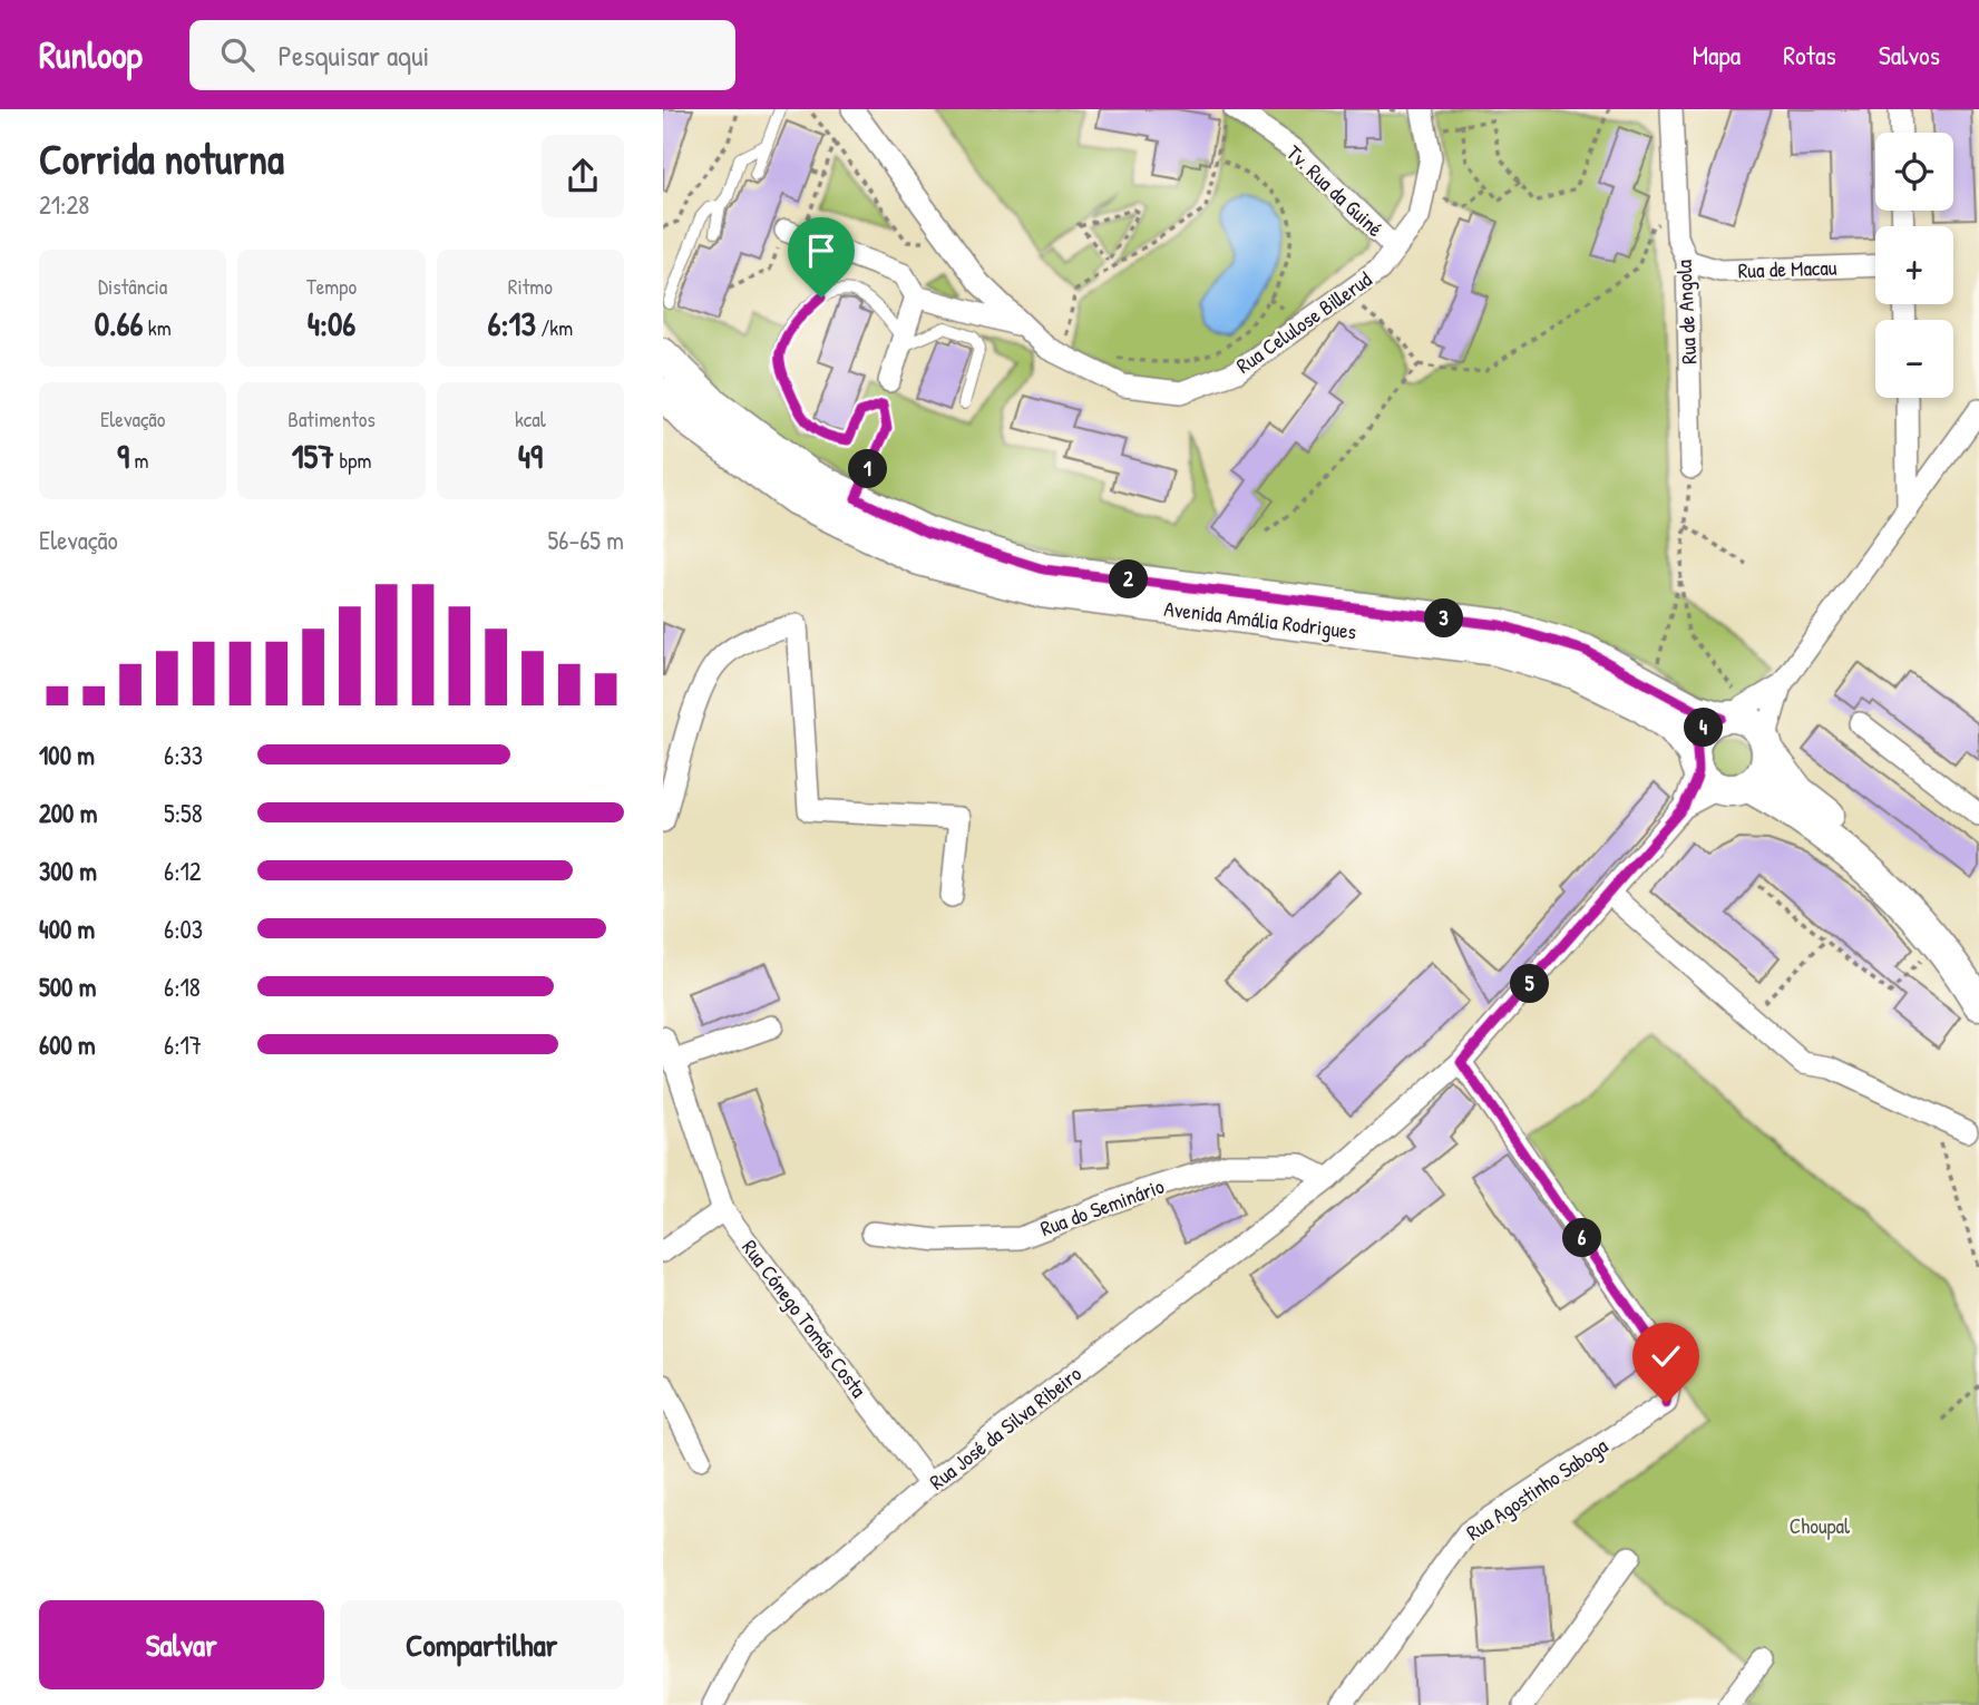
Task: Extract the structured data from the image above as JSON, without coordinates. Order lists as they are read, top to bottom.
{
  "streets": {
    "main road": ["Avenida Amália Rodrigues"],
    "street": [
      "Tv. Rua da Guiné",
      "Rua de Macau",
      "Rua de Angola",
      "Rua Celulose Billerud",
      "Rua do Seminário",
      "Rua Cónego Tomás Costa",
      "Rua José da Silva Ribeiro",
      "Rua Agostinho Saboga"
    ]
  },
  "crossings": [
    ["Tv. Rua da Guiné", "Rua Celulose Billerud"],
    ["Rua de Macau", "Rua de Angola"],
    ["Avenida Amália Rodrigues", "Rua José da Silva Ribeiro"],
    ["Rua do Seminário", "Rua José da Silva Ribeiro"],
    ["Rua Cónego Tomás Costa", "Rua José da Silva Ribeiro"],
    ["Rua José da Silva Ribeiro", "Rua Agostinho Saboga"]
  ],
  "parks": ["Choupal"],
  "page": {
    "header": "Runloop",
    "search": "Pesquisar aqui",
    "nav": ["Mapa", "Rotas", "Salvos"],
    "heading": ["Corrida noturna", "21:28"],
    "map_buttons": ["+", "−"],
    "stats": [
      ["Distância", "0.66 km"],
      ["Tempo", "4:06"],
      ["Ritmo", "6:13 /km"],
      ["Elevação", "9 m"],
      ["Batimentos", "157 bpm"],
      ["kcal", "49"]
    ],
    "pins": [
      "1",
      "2",
      "3",
      "4",
      "5",
      "6"
    ],
    "chart": ["Elevação", "56–65 m"],
    "list": [
      {
        "name": "100 m",
        "note": "6:33"
      },
      {
        "name": "200 m",
        "note": "5:58"
      },
      {
        "name": "300 m",
        "note": "6:12"
      },
      {
        "name": "400 m",
        "note": "6:03"
      },
      {
        "name": "500 m",
        "note": "6:18"
      },
      {
        "name": "600 m",
        "note": "6:17"
      }
    ],
    "buttons": ["Salvar", "Compartilhar"]
  }
}
